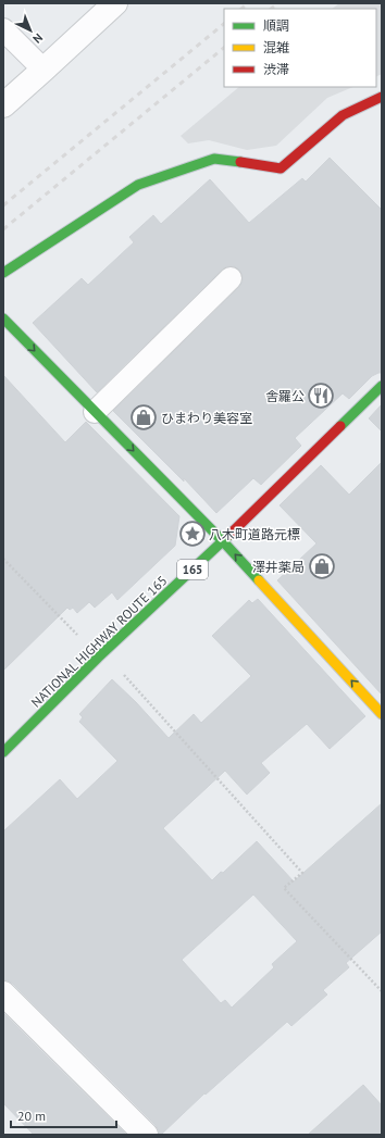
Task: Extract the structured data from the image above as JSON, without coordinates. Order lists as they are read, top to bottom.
{
  "streets": {
    "main road": ["165", "NATIONAL HIGHWAY ROUTE 165"]
  },
  "places": {
    "restaurant": ["舎羅公"],
    "shop": ["ひまわり美容室", "澤井薬局"],
    "place": ["八木町道路元標"]
  },
  "legend": ["順調", "混雑", "渋滞"],
  "scale_bar": "20 m",
  "north": "bottom right"
}
